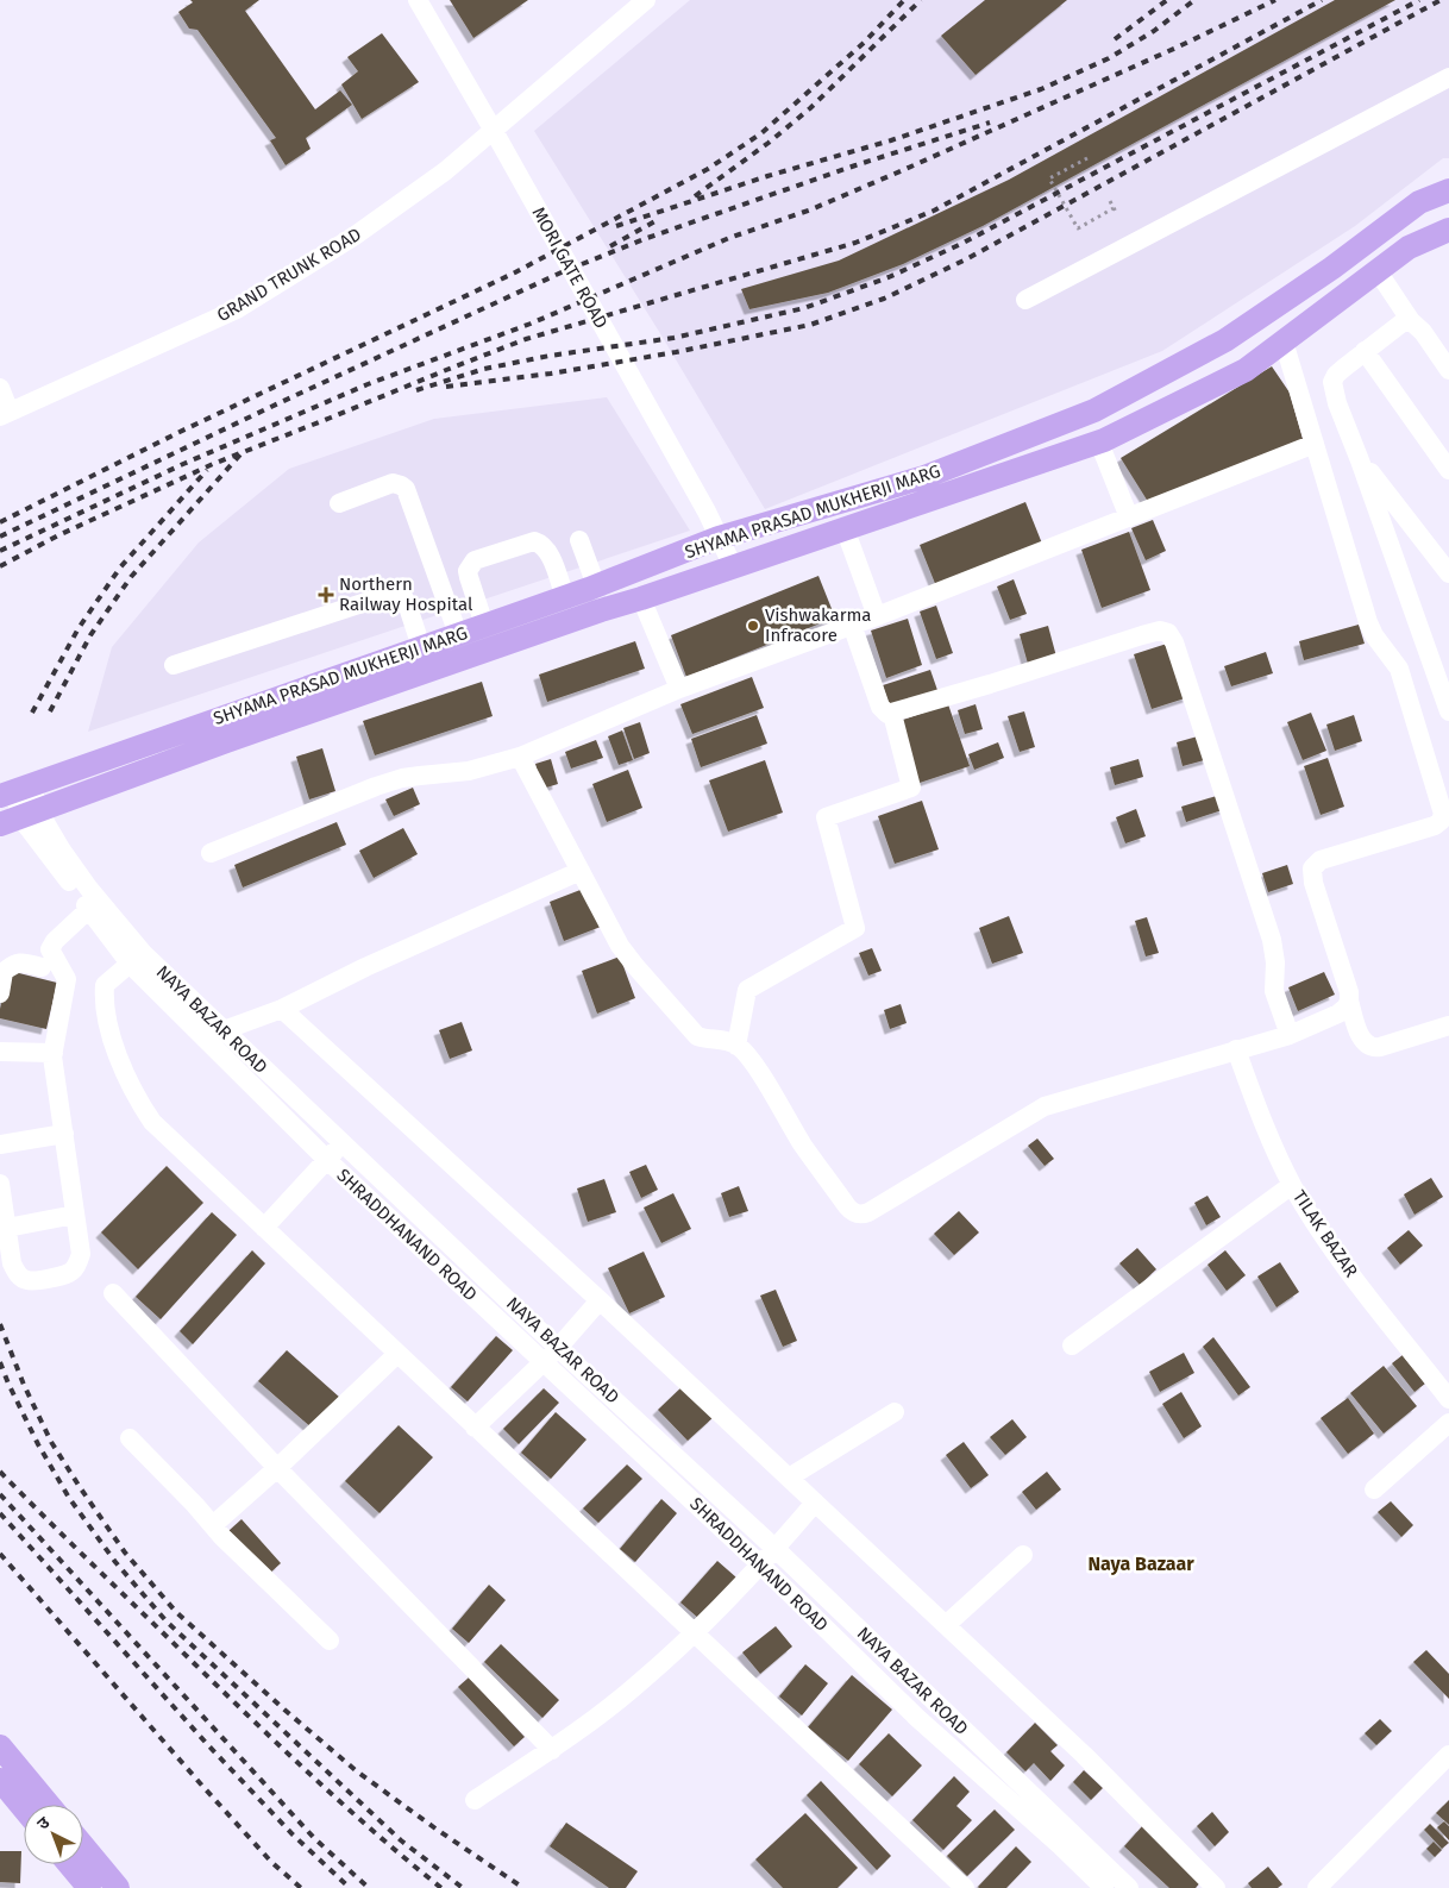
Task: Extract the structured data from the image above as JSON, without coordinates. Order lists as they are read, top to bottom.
{
  "streets": {
    "main road": ["SHYAMA PRASAD MUKHERJI MARG"],
    "street": [
      "MORI GATE ROAD",
      "GRAND TRUNK ROAD",
      "NAYA BAZAR ROAD",
      "TILAK BAZAR",
      "SHRADDHANAND ROAD"
    ]
  },
  "crossings": [
    ["MORI GATE ROAD", "GRAND TRUNK ROAD"],
    ["MORI GATE ROAD", "SHYAMA PRASAD MUKHERJI MARG"],
    ["SHYAMA PRASAD MUKHERJI MARG", "NAYA BAZAR ROAD"],
    ["SHYAMA PRASAD MUKHERJI MARG", "SHRADDHANAND ROAD"],
    ["NAYA BAZAR ROAD", "SHRADDHANAND ROAD"]
  ],
  "districts": ["Naya Bazaar"],
  "places": {
    "health": ["Northern Railway Hospital"],
    "other": ["Vishwakarma Infracore"]
  },
  "north": "top left"
}
